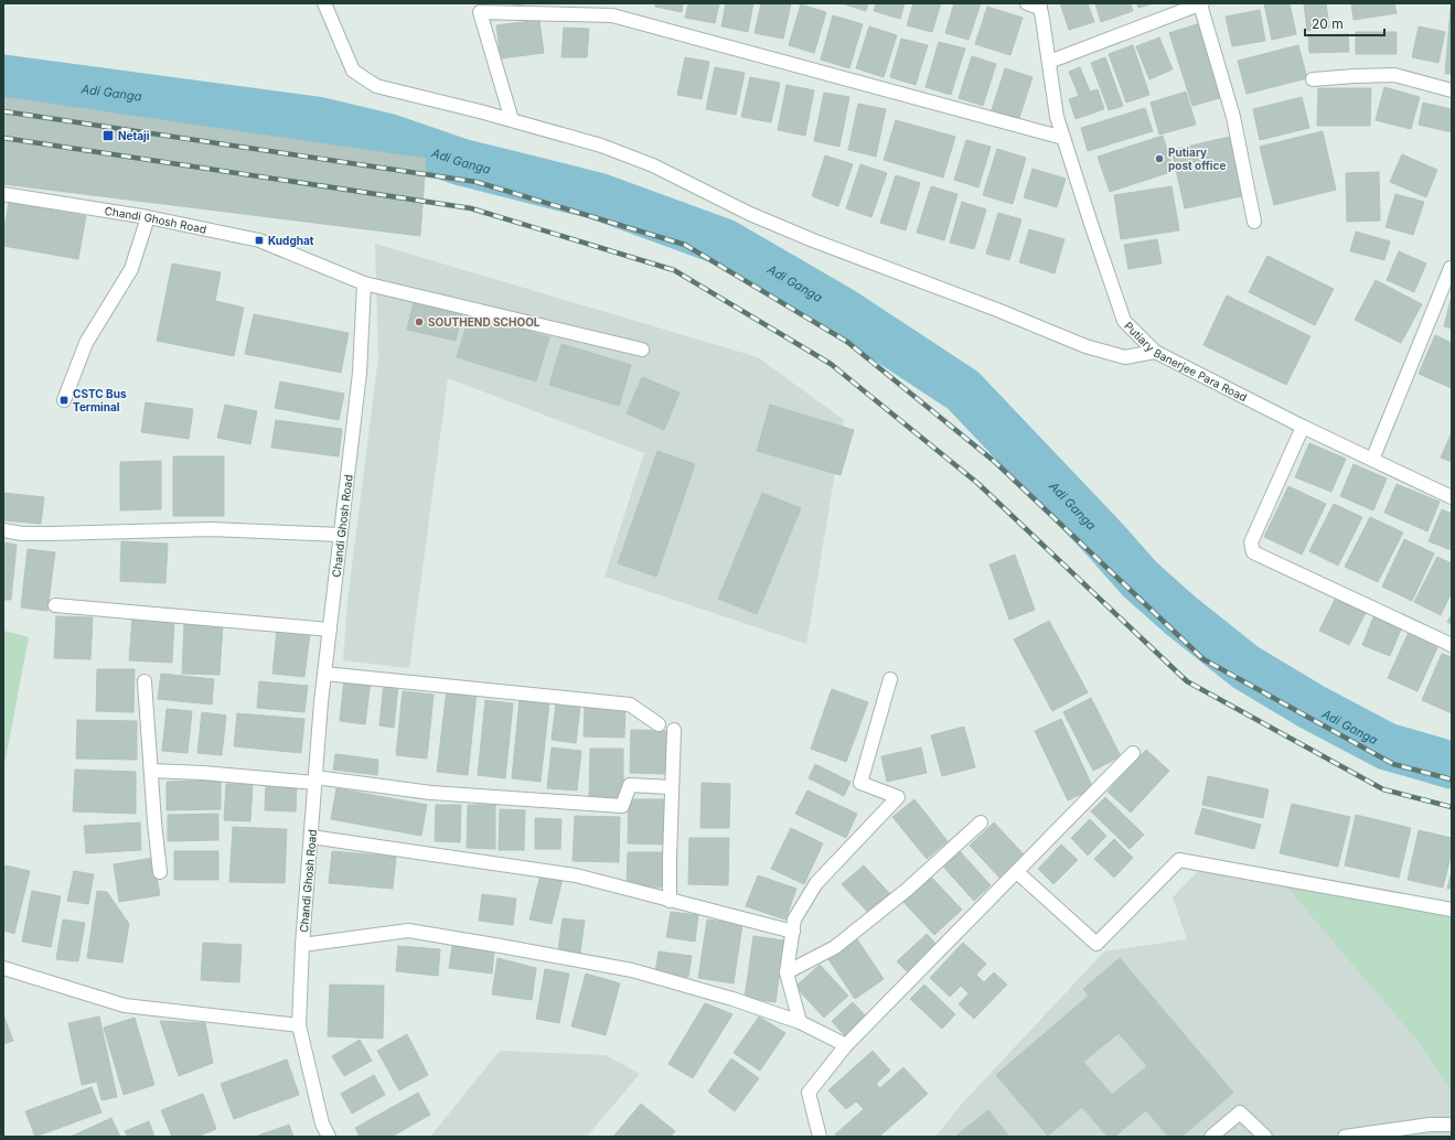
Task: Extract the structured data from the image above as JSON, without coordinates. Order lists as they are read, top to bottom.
{
  "streets": {
    "street": ["Chandi Ghosh Road", "Putiary Banerjee Para Road"]
  },
  "water": ["Adi Ganga"],
  "places": {
    "transit": ["Netaji", "Kudghat", "CSTC Bus Terminal"],
    "other": ["Putiary post office", "SOUTHEND SCHOOL"]
  },
  "scale_bar": "20 m"
}
